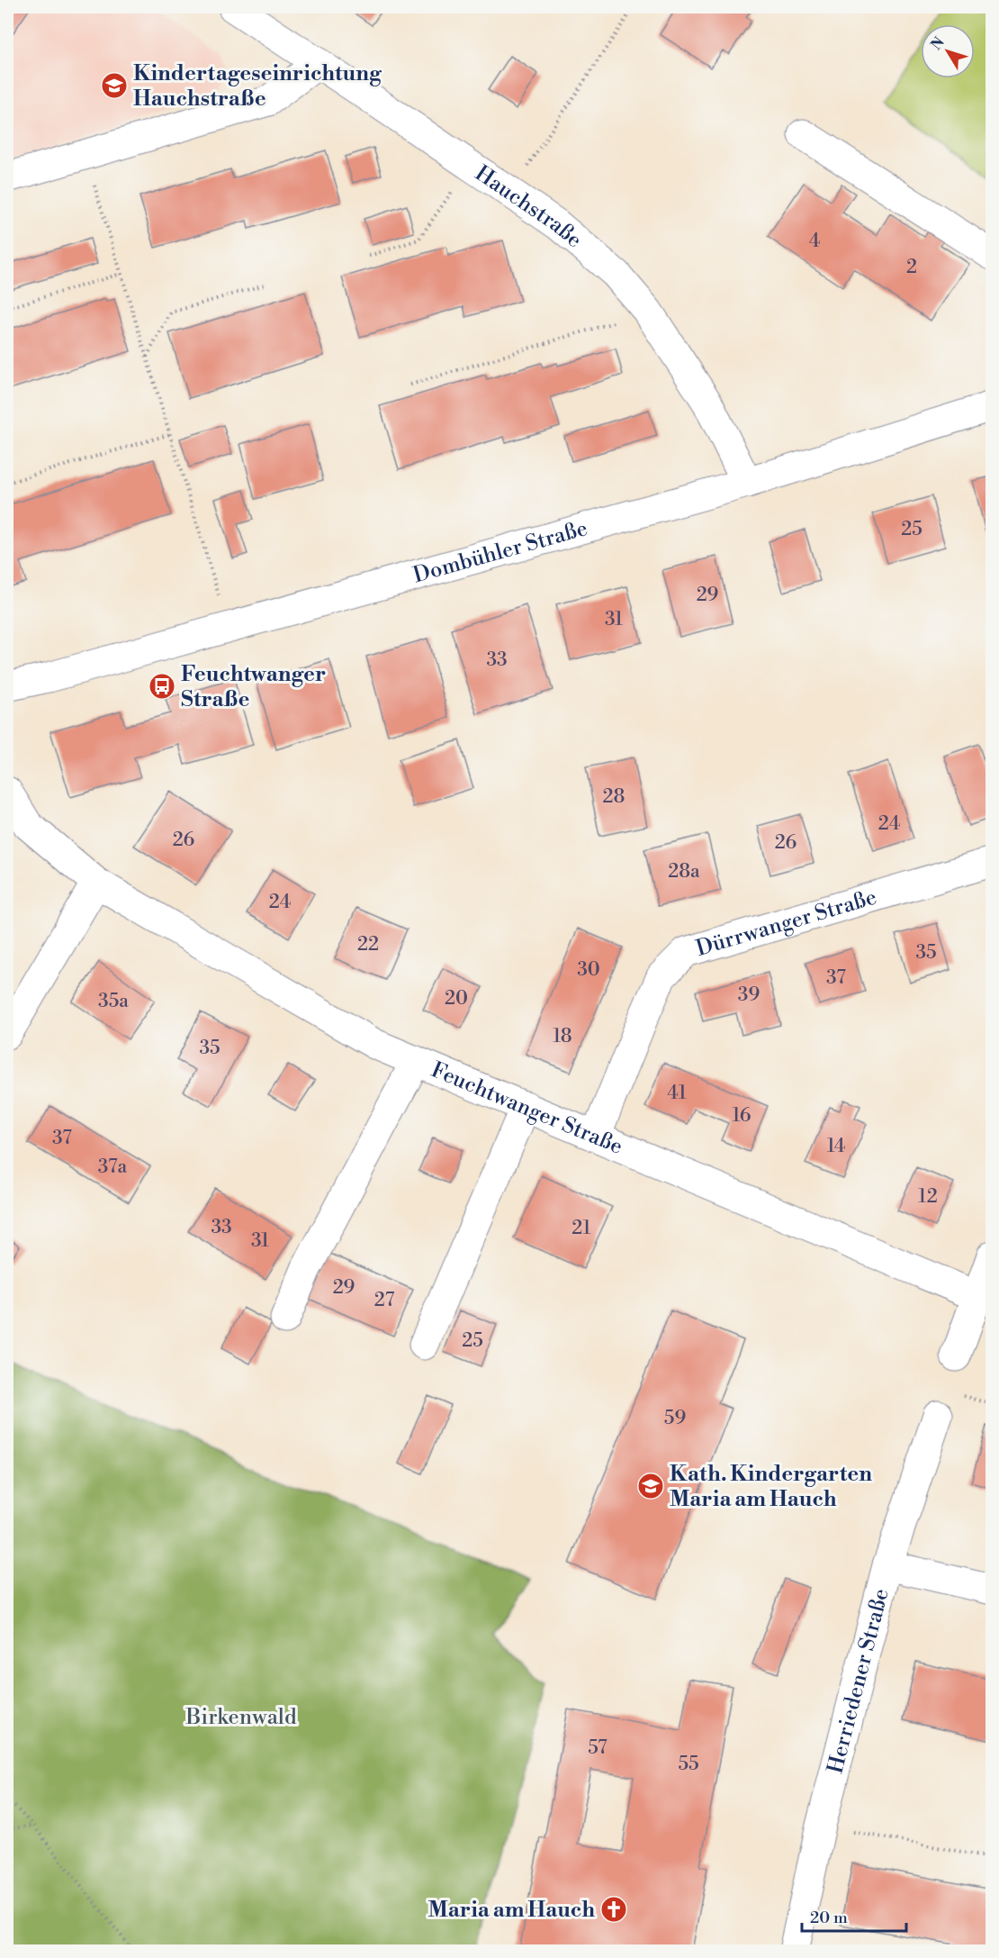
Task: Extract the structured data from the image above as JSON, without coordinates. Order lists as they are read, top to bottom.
{
  "streets": {
    "street": [
      "Hauchstraße",
      "Dombühler Straße",
      "Dürrwanger Straße",
      "Feuchtwanger Straße",
      "Herriedener Straße"
    ]
  },
  "crossings": [
    ["Hauchstraße", "Dombühler Straße"],
    ["Dürrwanger Straße", "Feuchtwanger Straße"]
  ],
  "parks": ["Birkenwald"],
  "places": {
    "school or university": ["Kindertageseinrichtung Hauchstraße", "Kath. Kindergarten Maria am Hauch"],
    "bus stop": ["Feuchtwanger Straße"],
    "church": ["Maria am Hauch"]
  },
  "house_numbers": [
    "4",
    "2",
    "25",
    "29",
    "31",
    "33",
    "28",
    "24",
    "26",
    "26",
    "28a",
    "24",
    "22",
    "35",
    "30",
    "37",
    "39",
    "20",
    "35a",
    "18",
    "35",
    "41",
    "16",
    "37",
    "14",
    "37a",
    "12",
    "33",
    "21",
    "31",
    "29",
    "27",
    "25",
    "59",
    "57",
    "55"
  ],
  "scale_bar": "20 m",
  "north": "top left"
}
